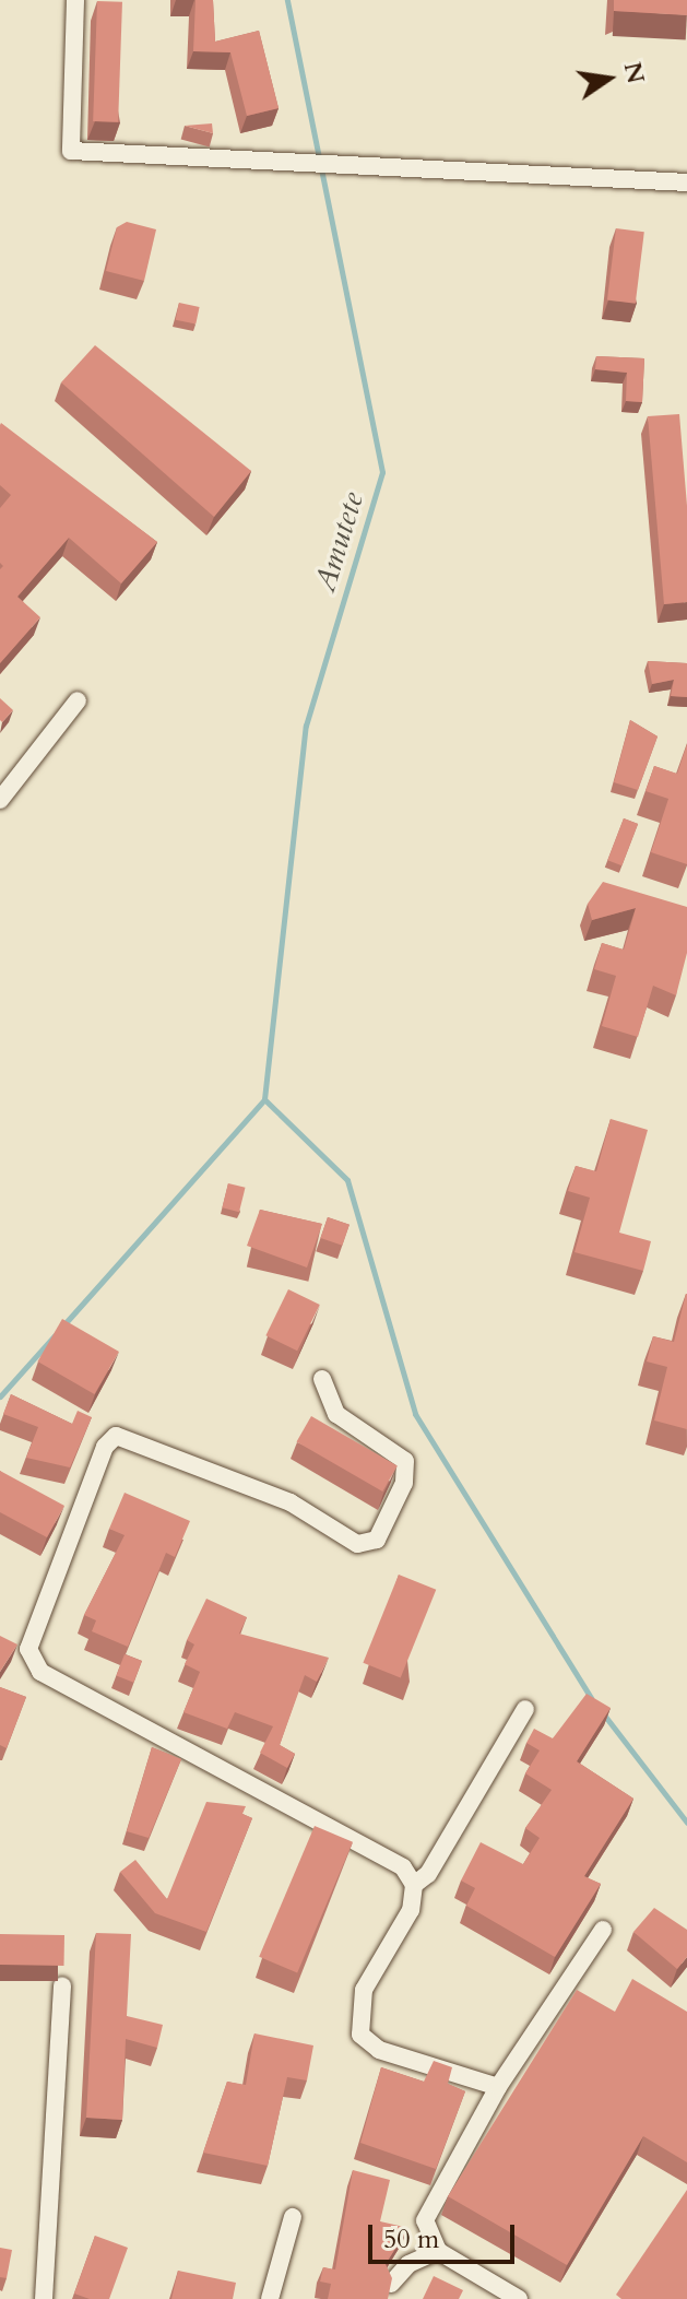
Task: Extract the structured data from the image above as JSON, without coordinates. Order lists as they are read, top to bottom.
{
  "water": ["Amutete"],
  "scale_bar": "50 m",
  "north": "right"
}
